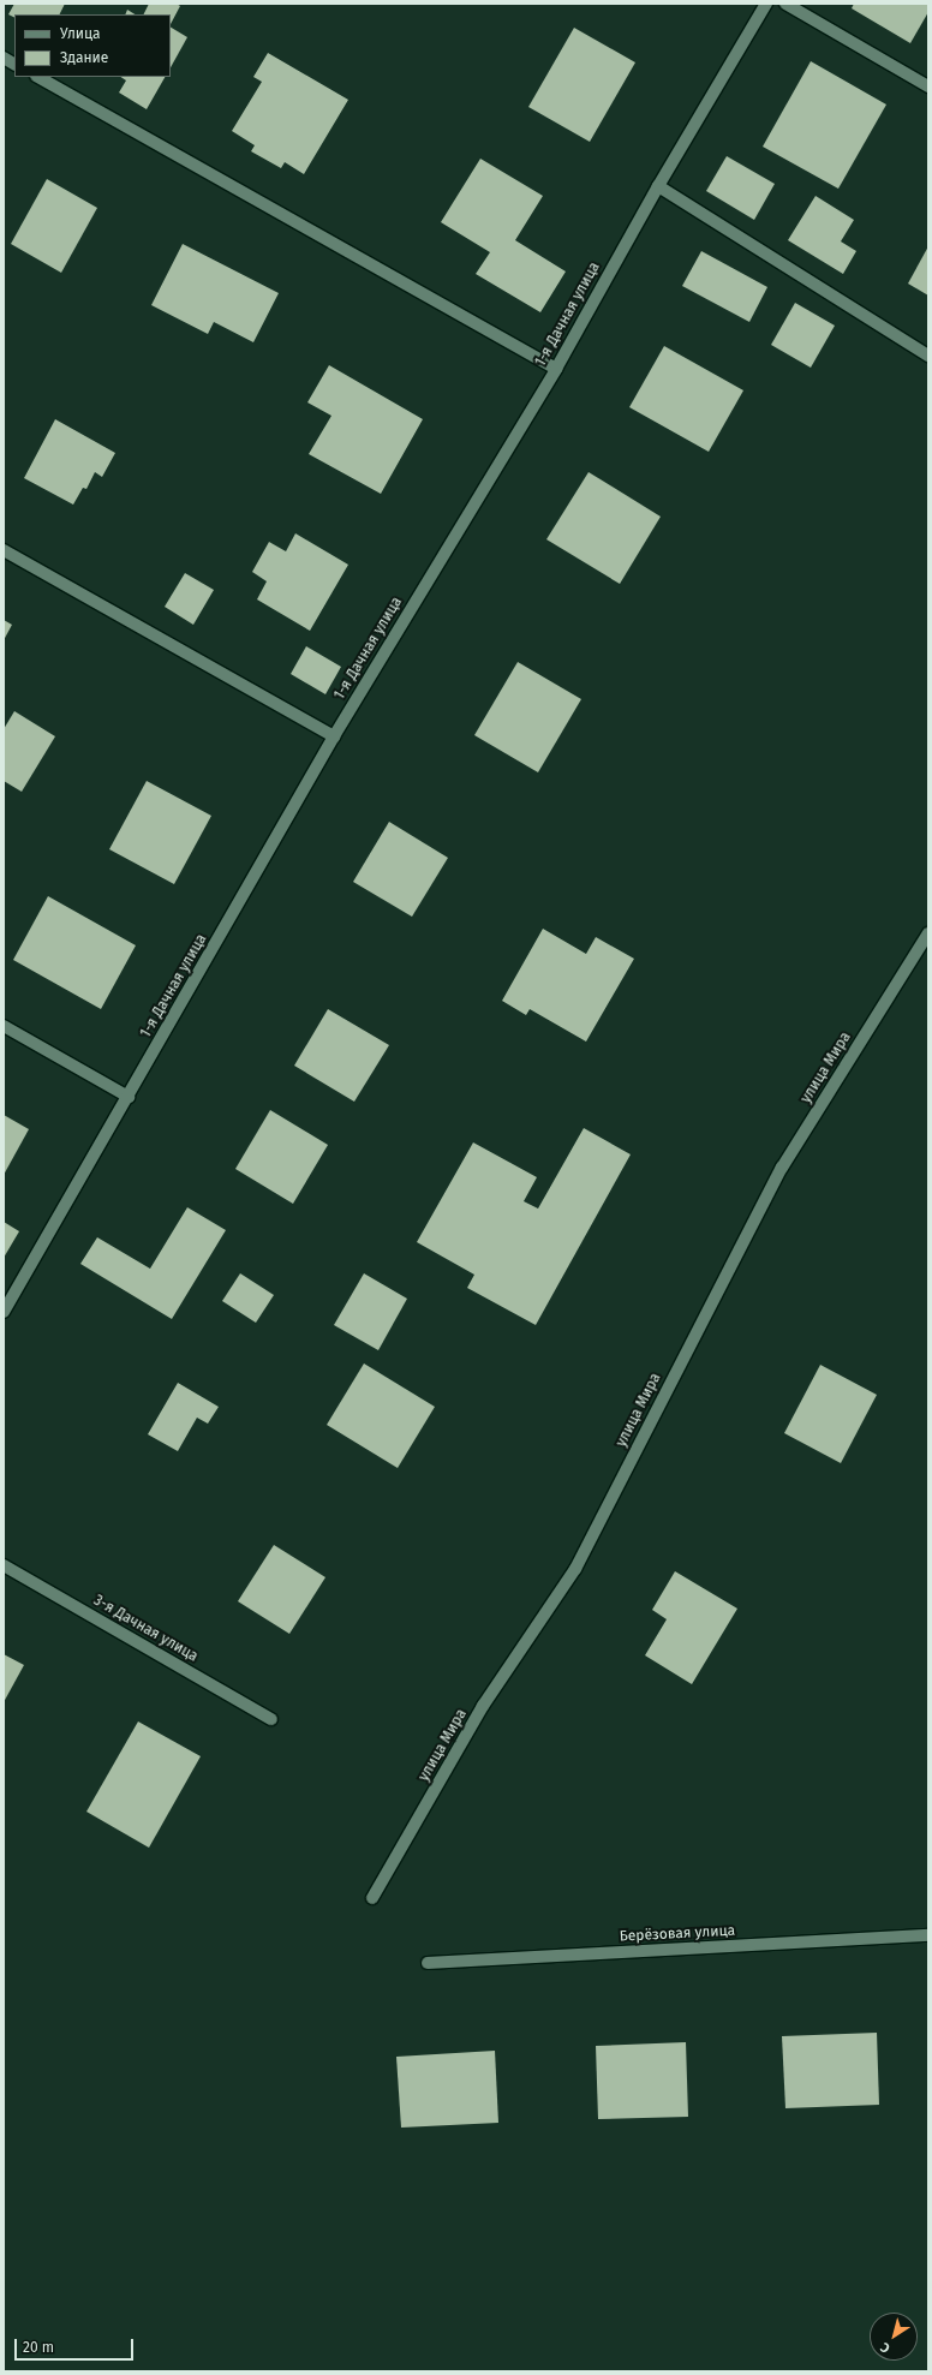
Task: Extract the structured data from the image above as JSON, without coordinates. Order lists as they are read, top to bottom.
{
  "streets": {
    "street": [
      "1-я Дачная улица",
      "улица Мира",
      "3-я Дачная улица",
      "Берёзовая улица"
    ]
  },
  "legend": ["Улица", "Здание"],
  "scale_bar": "20 m",
  "north": "bottom left"
}
